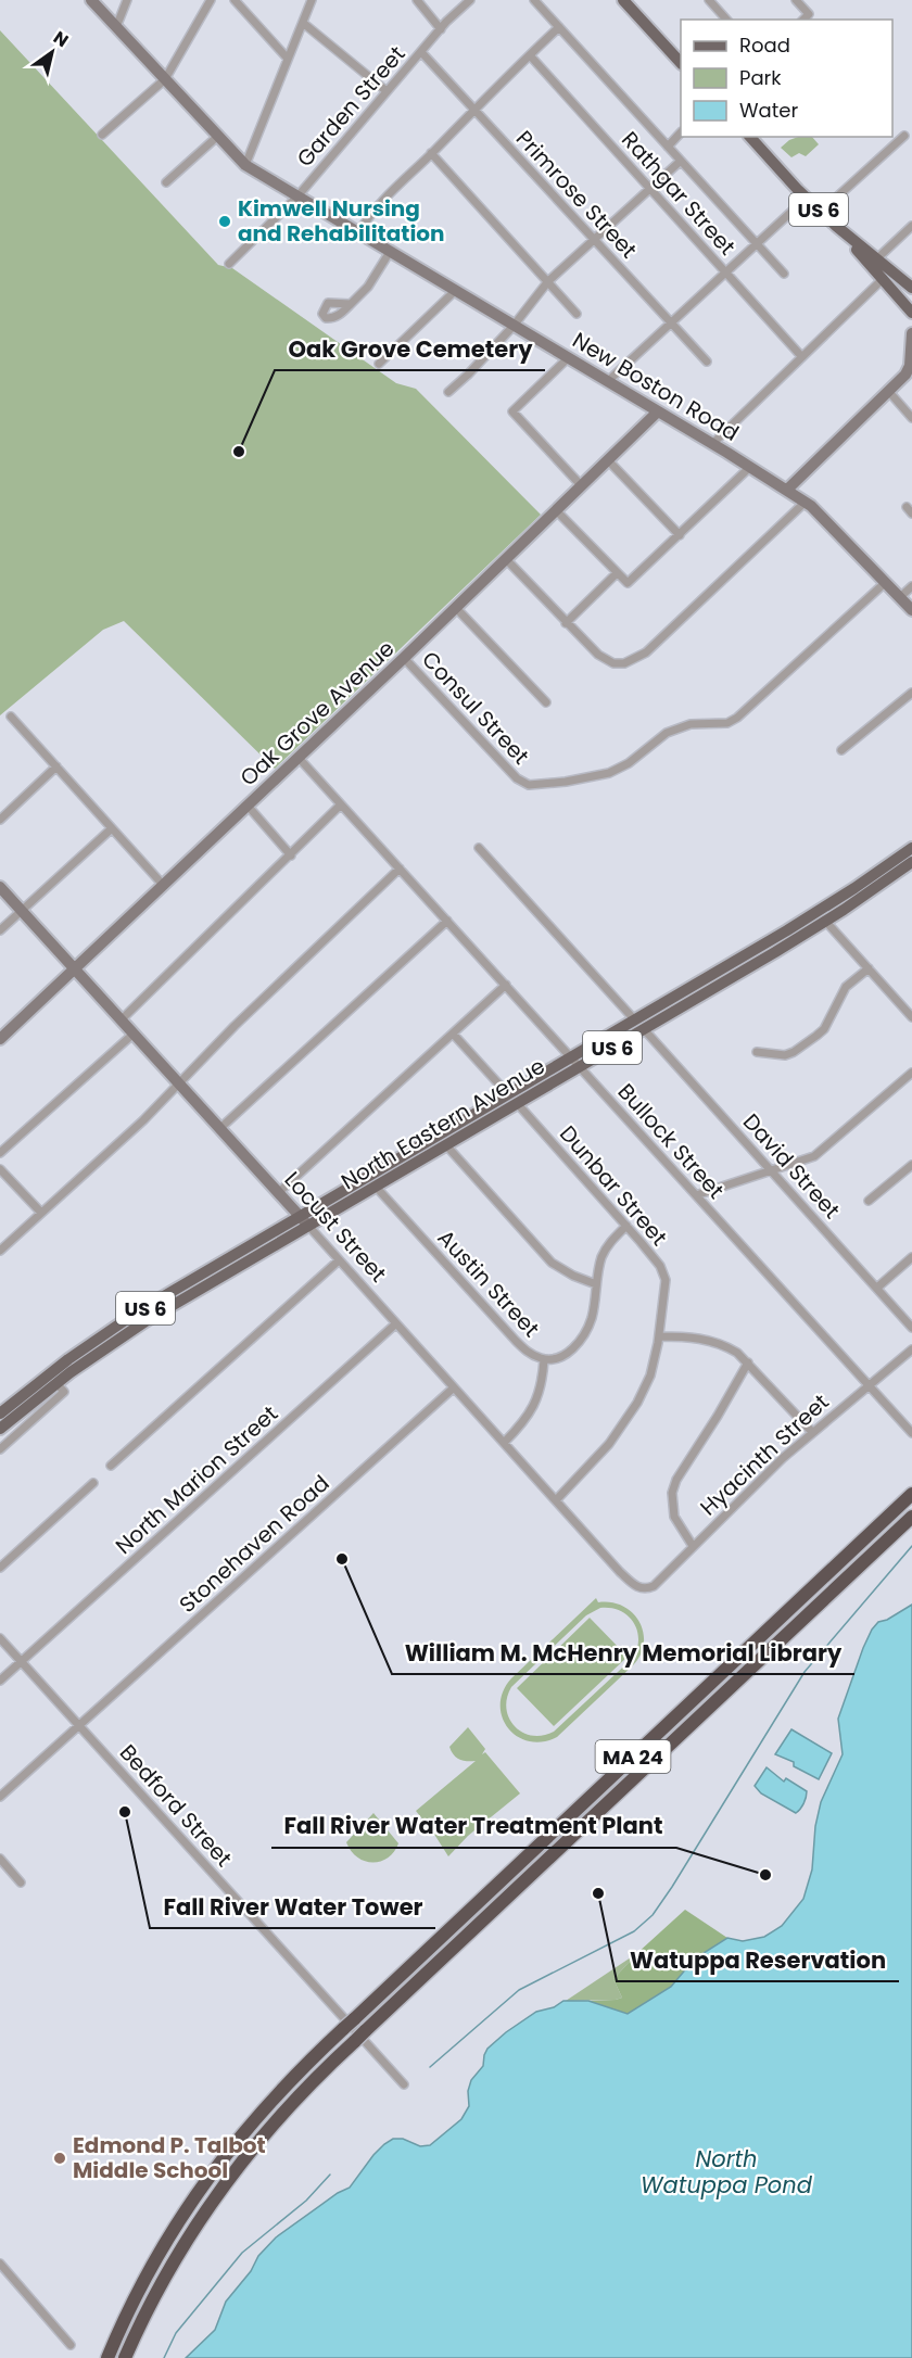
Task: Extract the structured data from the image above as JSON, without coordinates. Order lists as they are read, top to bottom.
{
  "streets": {
    "highway": ["MA 24"],
    "main road": ["US 6", "North Eastern Avenue"],
    "street": [
      "Garden Street",
      "Rathgar Street",
      "Primrose Street",
      "New Boston Road",
      "Consul Street",
      "Oak Grove Avenue",
      "Bullock Street",
      "David Street",
      "Dunbar Street",
      "Locust Street",
      "Austin Street",
      "Hyacinth Street",
      "North Marion Street",
      "Stonehaven Road",
      "Bedford Street"
    ]
  },
  "crossings": [
    ["Garden Street", "Primrose Street"],
    ["Garden Street", "New Boston Road"],
    ["New Boston Road", "Consul Street"],
    ["New Boston Road", "Oak Grove Avenue"],
    ["Consul Street", "Oak Grove Avenue"],
    ["Oak Grove Avenue", "Bullock Street"],
    ["Oak Grove Avenue", "Locust Street"],
    ["North Eastern Avenue", "Bullock Street"],
    ["North Eastern Avenue", "David Street"],
    ["North Eastern Avenue", "Dunbar Street"],
    ["North Eastern Avenue", "Locust Street"],
    ["North Eastern Avenue", "Austin Street"],
    ["Bullock Street", "Hyacinth Street"],
    ["Dunbar Street", "Locust Street"],
    ["Dunbar Street", "Austin Street"],
    ["Locust Street", "Hyacinth Street"],
    ["Locust Street", "North Marion Street"],
    ["Locust Street", "Stonehaven Road"],
    ["North Marion Street", "Bedford Street"],
    ["Stonehaven Road", "Bedford Street"]
  ],
  "water": ["North Watuppa Pond"],
  "places": [
    "Kimwell Nursing and Rehabilitation",
    "Oak Grove Cemetery",
    "William M. McHenry Memorial Library",
    "Fall River Water Tower",
    "Fall River Water Treatment Plant",
    "Watuppa Reservation",
    "Edmond P. Talbot Middle School"
  ],
  "legend": ["Road", "Park", "Water"],
  "north": "top right"
}
